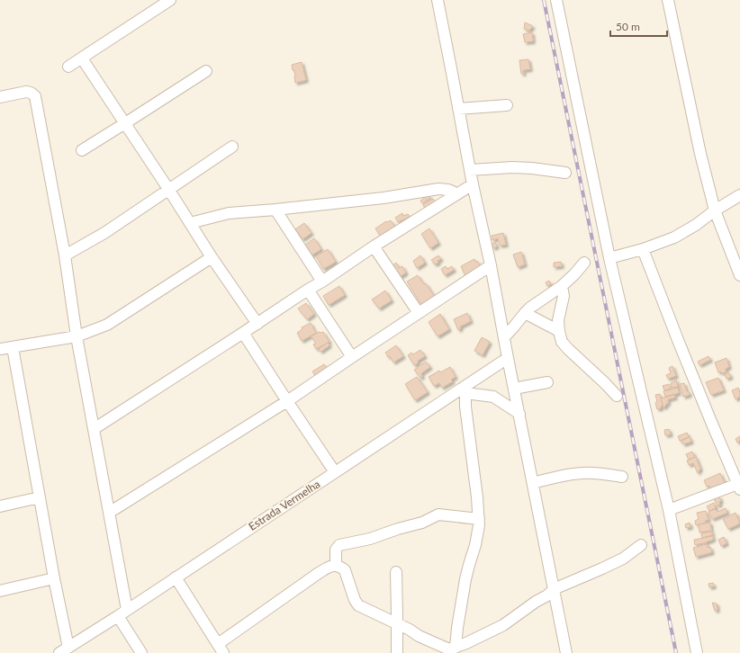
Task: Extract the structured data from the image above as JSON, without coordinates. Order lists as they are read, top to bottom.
{
  "streets": {
    "street": ["Estrada Vermelha"]
  },
  "scale_bar": "50 m"
}
